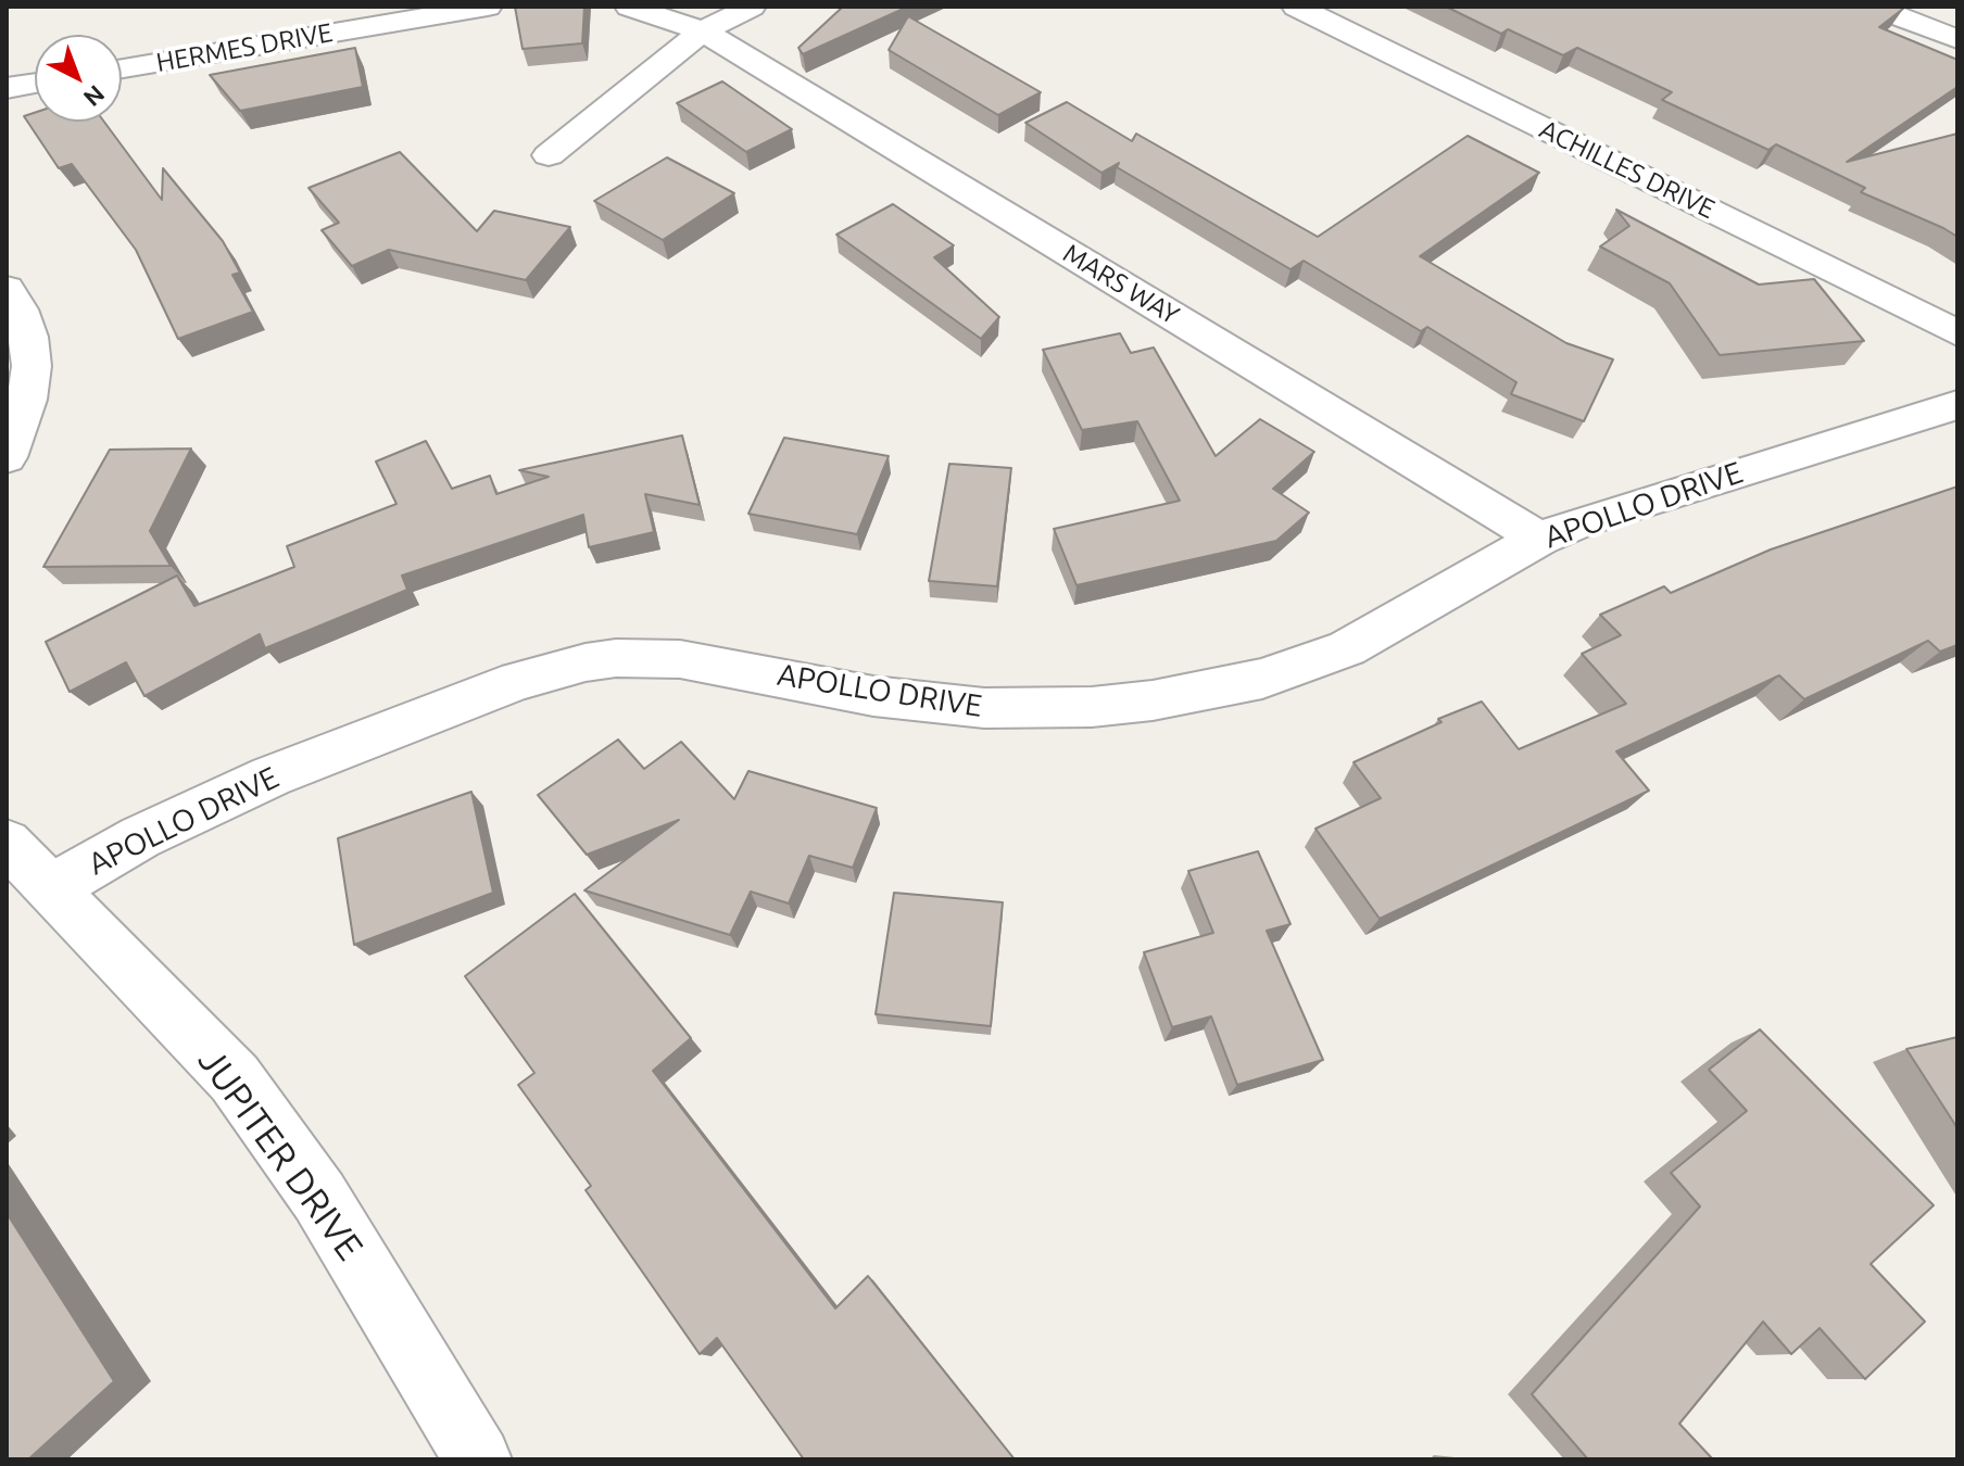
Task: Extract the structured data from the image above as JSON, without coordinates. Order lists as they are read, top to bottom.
{
  "streets": {
    "street": [
      "HERMES DRIVE",
      "ACHILLES DRIVE",
      "MARS WAY",
      "APOLLO DRIVE",
      "JUPITER DRIVE"
    ]
  },
  "crossings": [
    ["MARS WAY", "APOLLO DRIVE"],
    ["APOLLO DRIVE", "JUPITER DRIVE"]
  ],
  "north": "bottom right"
}
